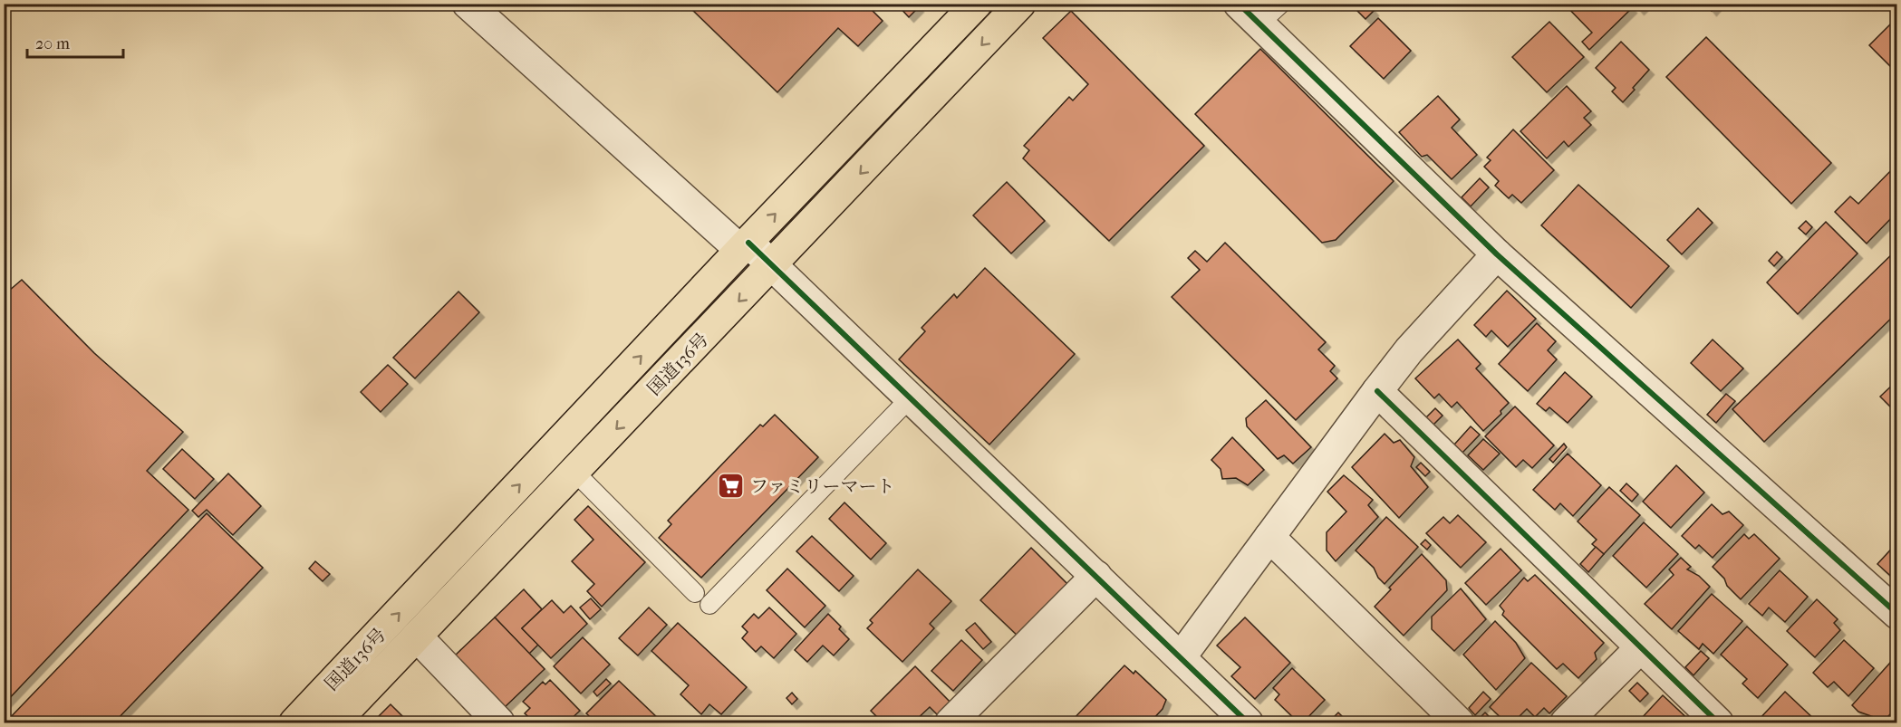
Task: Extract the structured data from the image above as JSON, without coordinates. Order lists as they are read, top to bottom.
{
  "streets": {
    "highway": ["国道136号"]
  },
  "places": {
    "supermarket": ["ファミリーマート"]
  },
  "scale_bar": "20 m"
}
